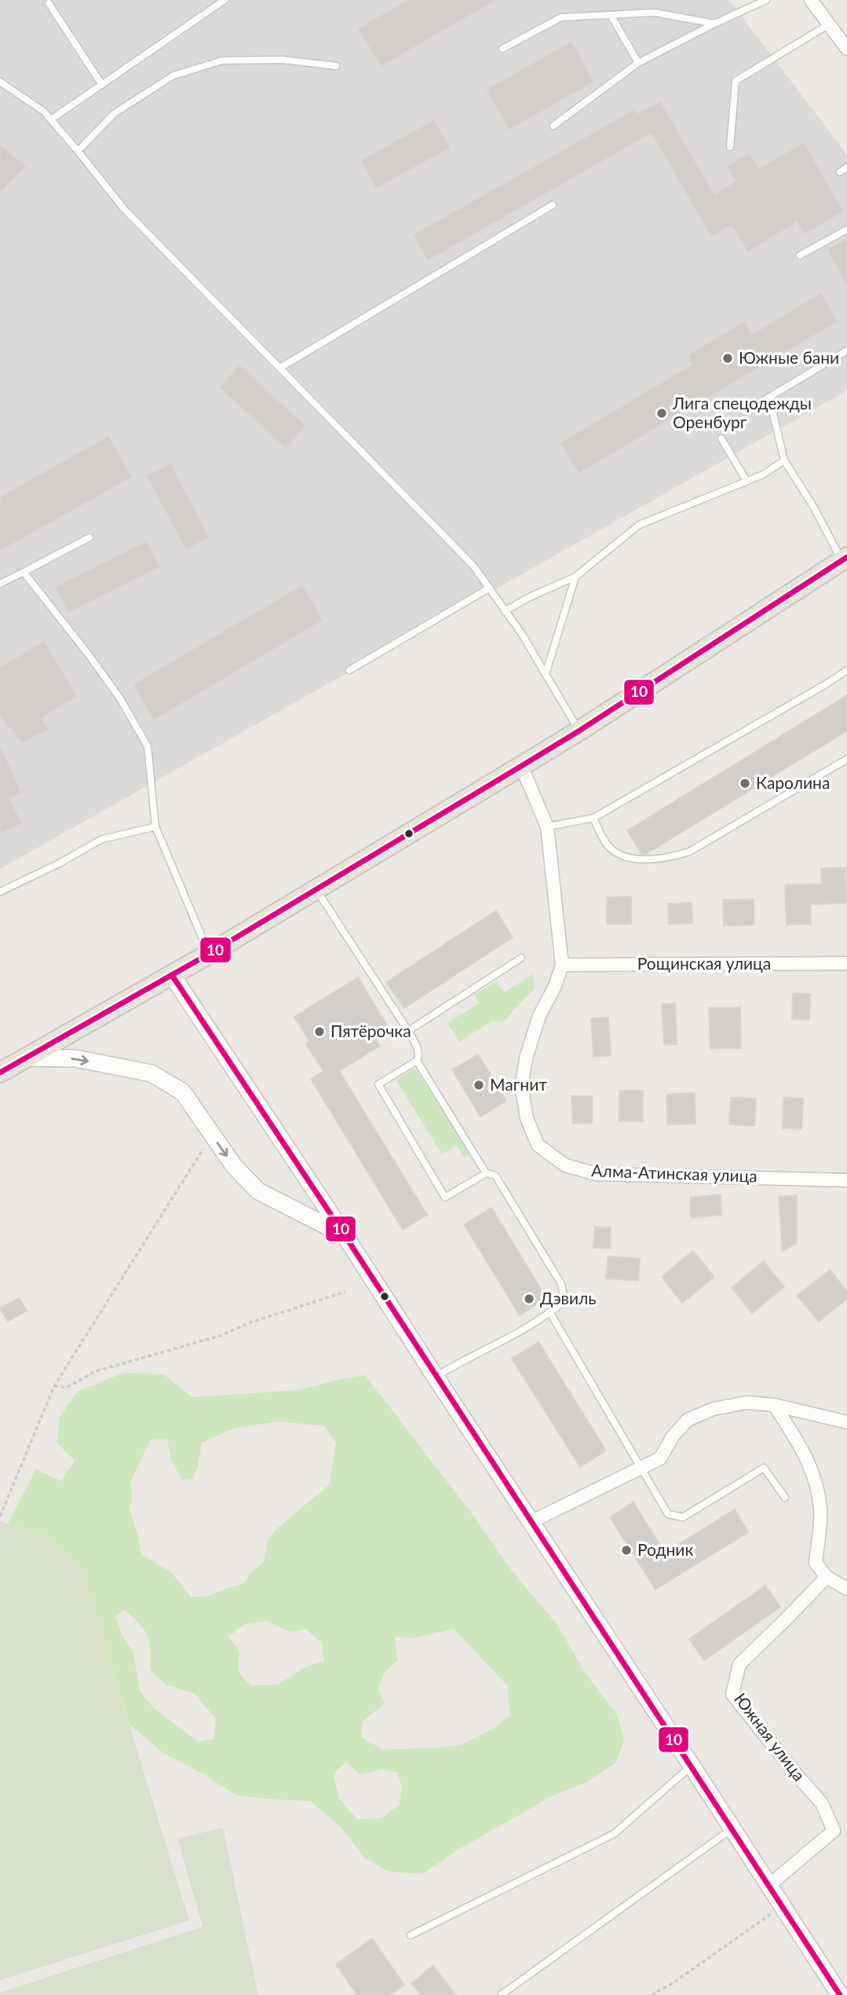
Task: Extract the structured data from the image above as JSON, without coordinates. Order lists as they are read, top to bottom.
{
  "streets": {
    "street": ["Рощинская улица", "Алма-Атинская улица", "Южная улица"]
  },
  "crossings": [
    ["Рощинская улица", "Алма-Атинская улица"]
  ],
  "places": [
    "Южные бани",
    "Лига спецодежды Оренбург",
    "Каролина",
    "Пятёрочка",
    "Магнит",
    "Дэвиль",
    "Родник"
  ],
  "lines": ["transit line 10"]
}
